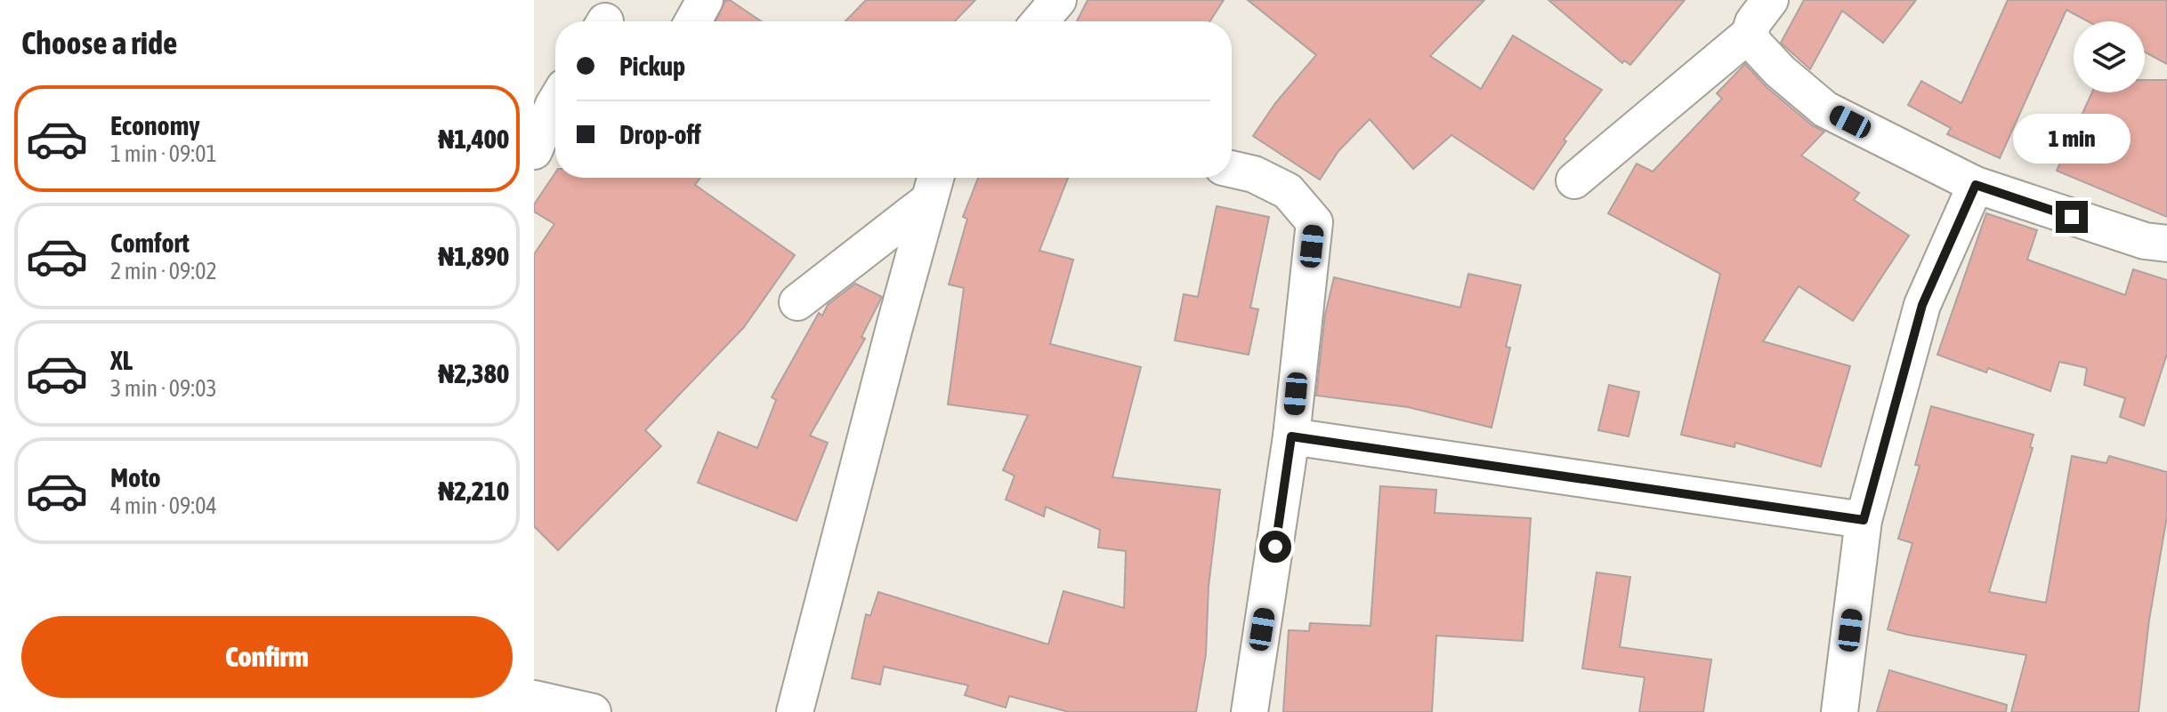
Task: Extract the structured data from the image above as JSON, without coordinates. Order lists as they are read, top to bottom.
{
  "page": {
    "heading": "Choose a ride",
    "banner": ["Pickup", "Drop-off"],
    "list": [
      {
        "name": "Economy",
        "note": "1 min · 09:01",
        "value": "₦1,400"
      },
      {
        "name": "Comfort",
        "note": "2 min · 09:02",
        "value": "₦1,890"
      },
      {
        "name": "XL",
        "note": "3 min · 09:03",
        "value": "₦2,380"
      },
      {
        "name": "Moto",
        "note": "4 min · 09:04",
        "value": "₦2,210"
      }
    ],
    "bubble": "1 min",
    "buttons": "Confirm"
  }
}
